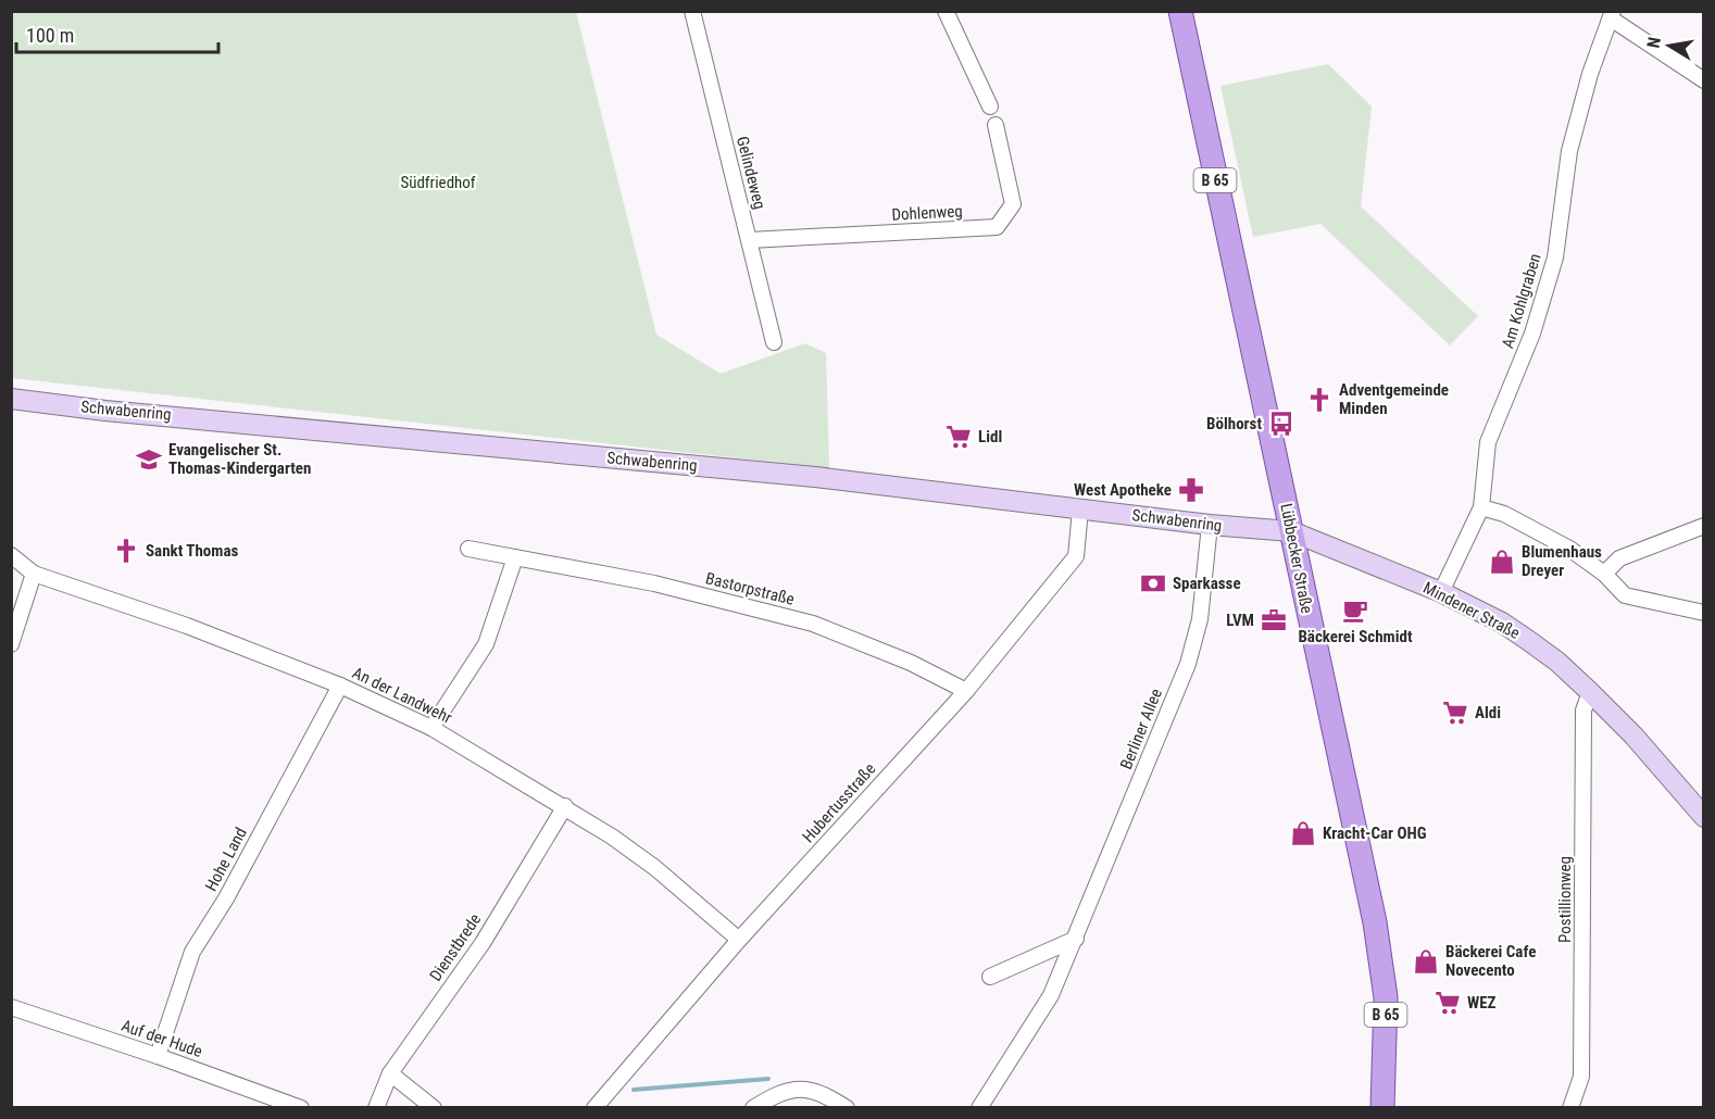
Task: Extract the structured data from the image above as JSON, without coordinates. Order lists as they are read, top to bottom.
{
  "streets": {
    "main road": ["B 65", "Lübbecker Straße"],
    "street": [
      "Gelindeweg",
      "Dohlenweg",
      "Am Kohlgraben",
      "Schwabenring",
      "Bastorpstraße",
      "Mindener Straße",
      "An der Landwehr",
      "Berliner Allee",
      "Hubertusstraße",
      "Hohe Land",
      "Postillionweg",
      "Dienstbrede",
      "Auf der Hude"
    ]
  },
  "crossings": [
    ["Gelindeweg", "Dohlenweg"],
    ["Am Kohlgraben", "Mindener Straße"],
    ["Schwabenring", "Lübbecker Straße"],
    ["Schwabenring", "Mindener Straße"],
    ["Schwabenring", "Berliner Allee"],
    ["Schwabenring", "Hubertusstraße"],
    ["Lübbecker Straße", "Mindener Straße"],
    ["Bastorpstraße", "Hubertusstraße"],
    ["Mindener Straße", "Postillionweg"],
    ["An der Landwehr", "Hubertusstraße"],
    ["An der Landwehr", "Hohe Land"],
    ["An der Landwehr", "Dienstbrede"],
    ["Hohe Land", "Auf der Hude"]
  ],
  "parks": ["Südfriedhof"],
  "places": {
    "church": ["Adventgemeinde Minden", "Sankt Thomas"],
    "bus stop": ["Bölhorst"],
    "supermarket": ["Lidl", "Aldi", "WEZ"],
    "school or university": ["Evangelischer St. Thomas-Kindergarten"],
    "pharmacy": ["West Apotheke"],
    "shop": ["Blumenhaus Dreyer", "Kracht-Car OHG", "Bäckerei Cafe Novecento"],
    "bank": ["Sparkasse"],
    "cafe": ["Bäckerei Schmidt"],
    "office": ["LVM"]
  },
  "scale_bar": "100 m",
  "north": "left"
}
